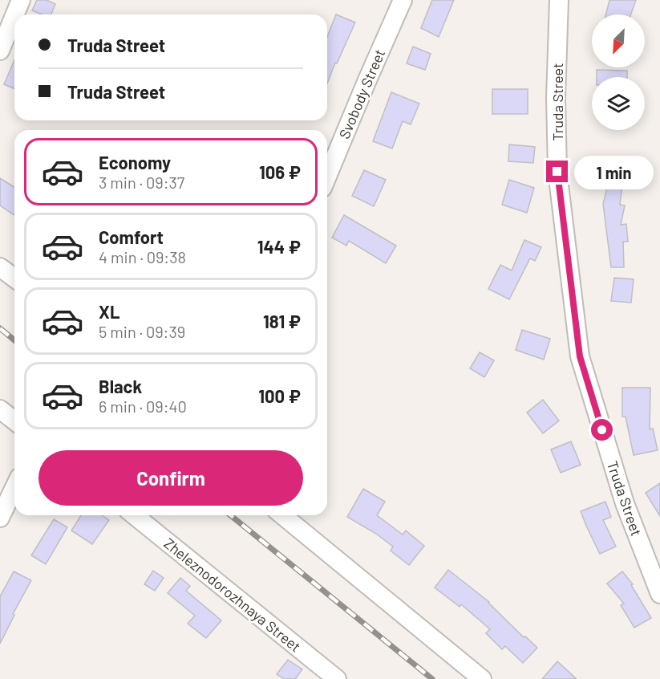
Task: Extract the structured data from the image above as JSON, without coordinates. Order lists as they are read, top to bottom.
{
  "streets": {
    "street": ["Svobody Street", "Truda Street", "Zheleznodorozhnaya Street"]
  },
  "north": "bottom left",
  "page": {
    "banner": ["Truda Street", "Truda Street"],
    "list": [
      {
        "name": "Economy",
        "note": "3 min · 09:37",
        "value": "106 ₽"
      },
      {
        "name": "Comfort",
        "note": "4 min · 09:38",
        "value": "144 ₽"
      },
      {
        "name": "XL",
        "note": "5 min · 09:39",
        "value": "181 ₽"
      },
      {
        "name": "Black",
        "note": "6 min · 09:40",
        "value": "100 ₽"
      }
    ],
    "bubble": "1 min",
    "buttons": "Confirm"
  }
}
